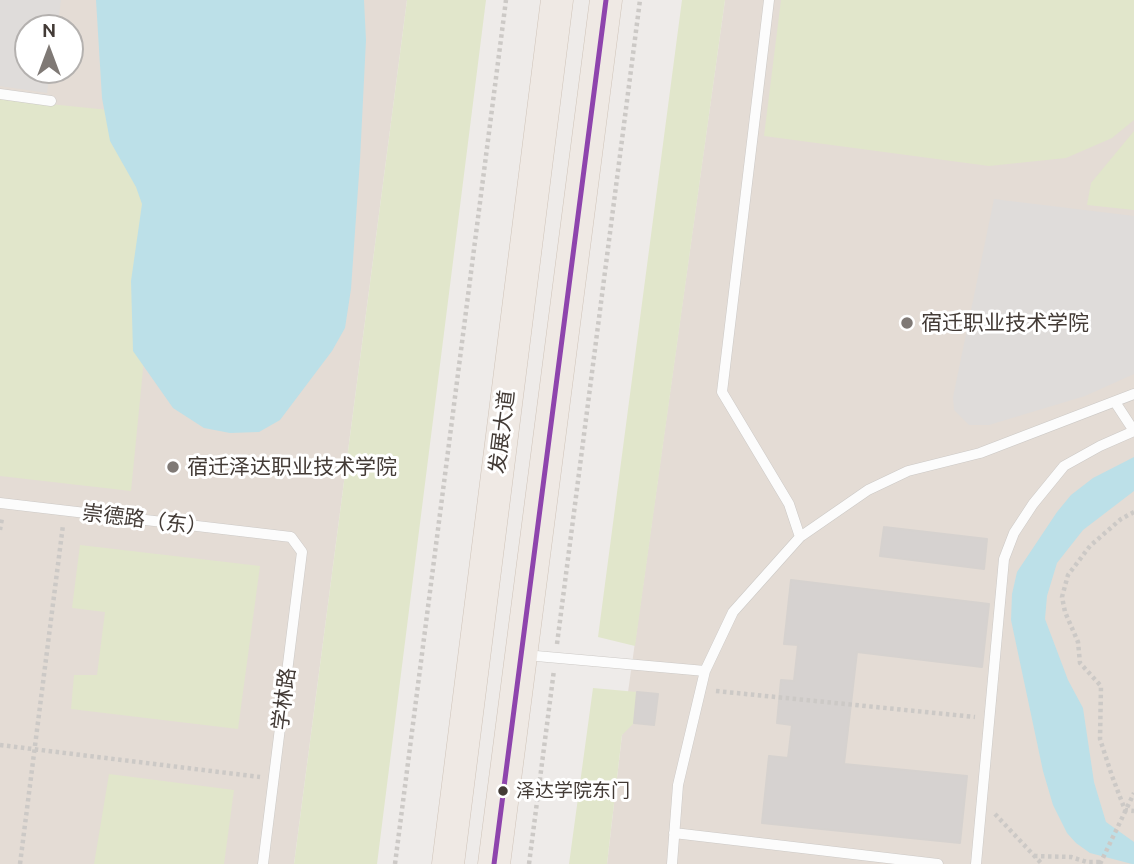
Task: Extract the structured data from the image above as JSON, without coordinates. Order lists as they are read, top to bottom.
{
  "streets": {
    "main road": ["发展大道"],
    "lane": ["崇德路（东）", "学林路"]
  },
  "crossings": [
    ["崇德路（东）", "学林路"]
  ],
  "places": ["宿迁职业技术学院", "宿迁泽达职业技术学院", "泽达学院东门"],
  "north": "top"
}
